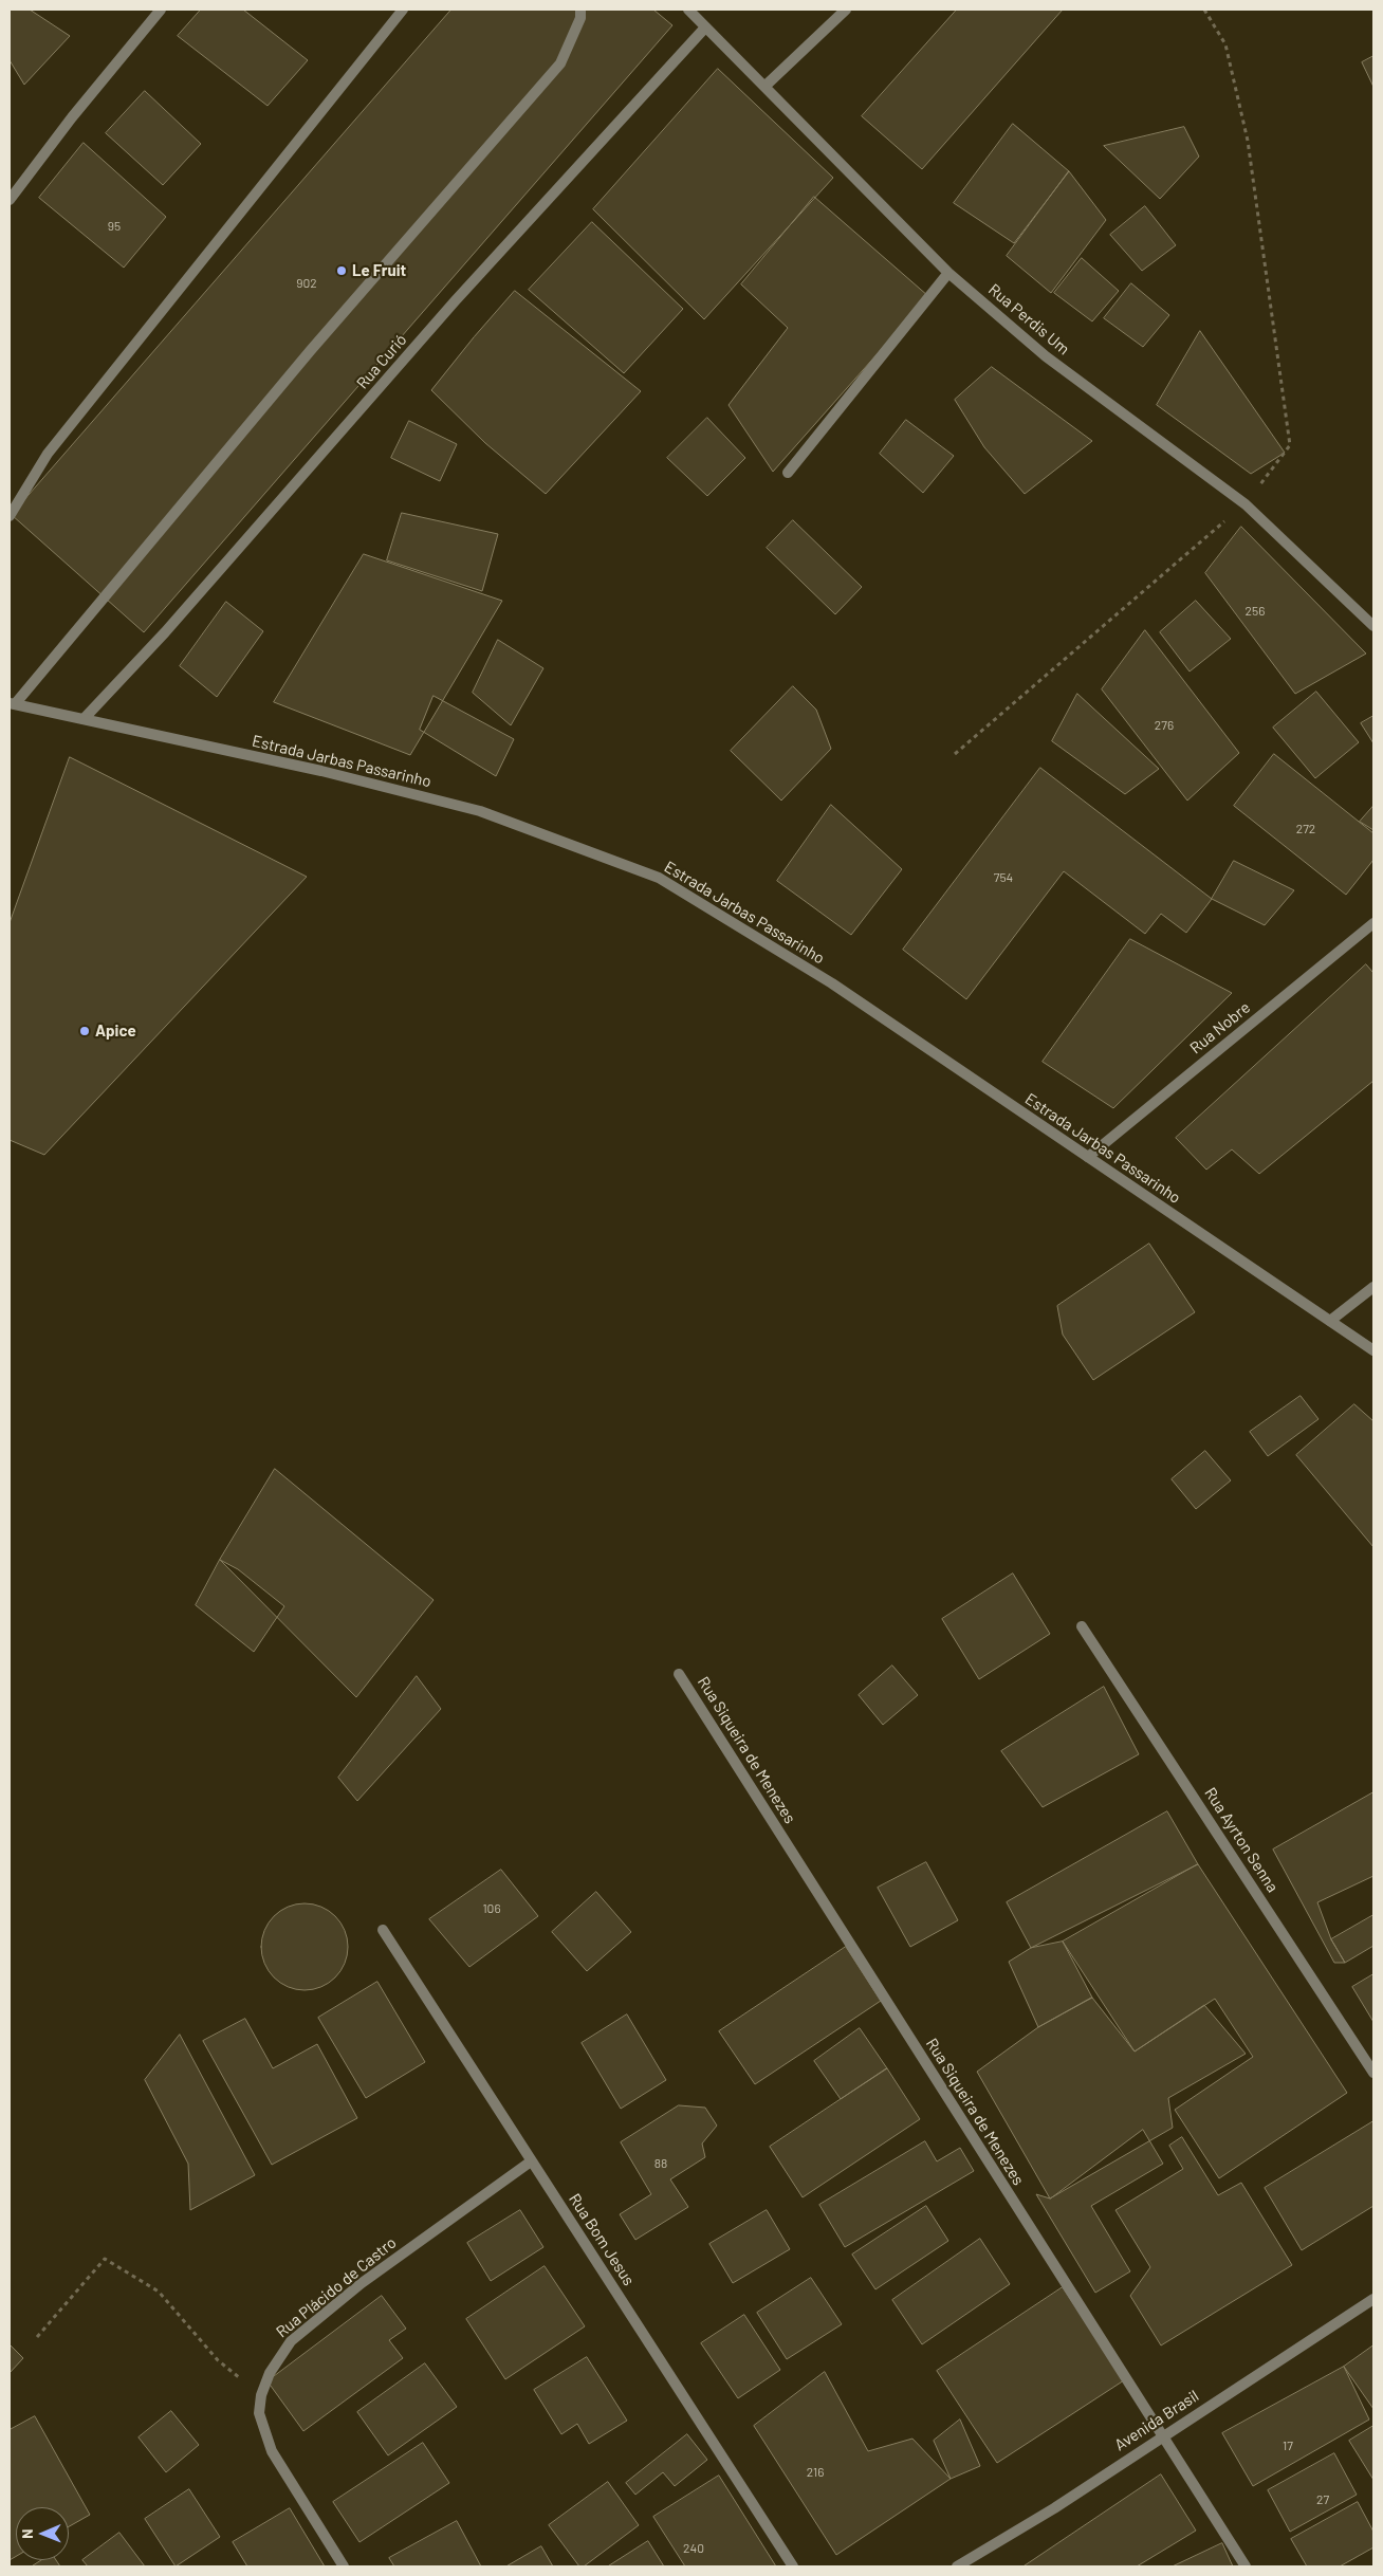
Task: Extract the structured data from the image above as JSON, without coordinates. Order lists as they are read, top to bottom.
{
  "streets": {
    "street": [
      "Rua Perdis Um",
      "Rua Curió",
      "Estrada Jarbas Passarinho",
      "Rua Nobre",
      "Rua Siqueira de Menezes",
      "Rua Ayrton Senna",
      "Rua Bom Jesus",
      "Rua Plácido de Castro",
      "Avenida Brasil"
    ]
  },
  "crossings": [
    ["Rua Perdis Um", "Rua Curió"],
    ["Rua Curió", "Estrada Jarbas Passarinho"],
    ["Estrada Jarbas Passarinho", "Rua Nobre"],
    ["Rua Siqueira de Menezes", "Avenida Brasil"],
    ["Rua Bom Jesus", "Rua Plácido de Castro"]
  ],
  "places": ["Le Fruit", "Apice"],
  "house_numbers": [
    "95",
    "902",
    "256",
    "276",
    "272",
    "754",
    "106",
    "88",
    "17",
    "216",
    "27",
    "240"
  ],
  "north": "left"
}
